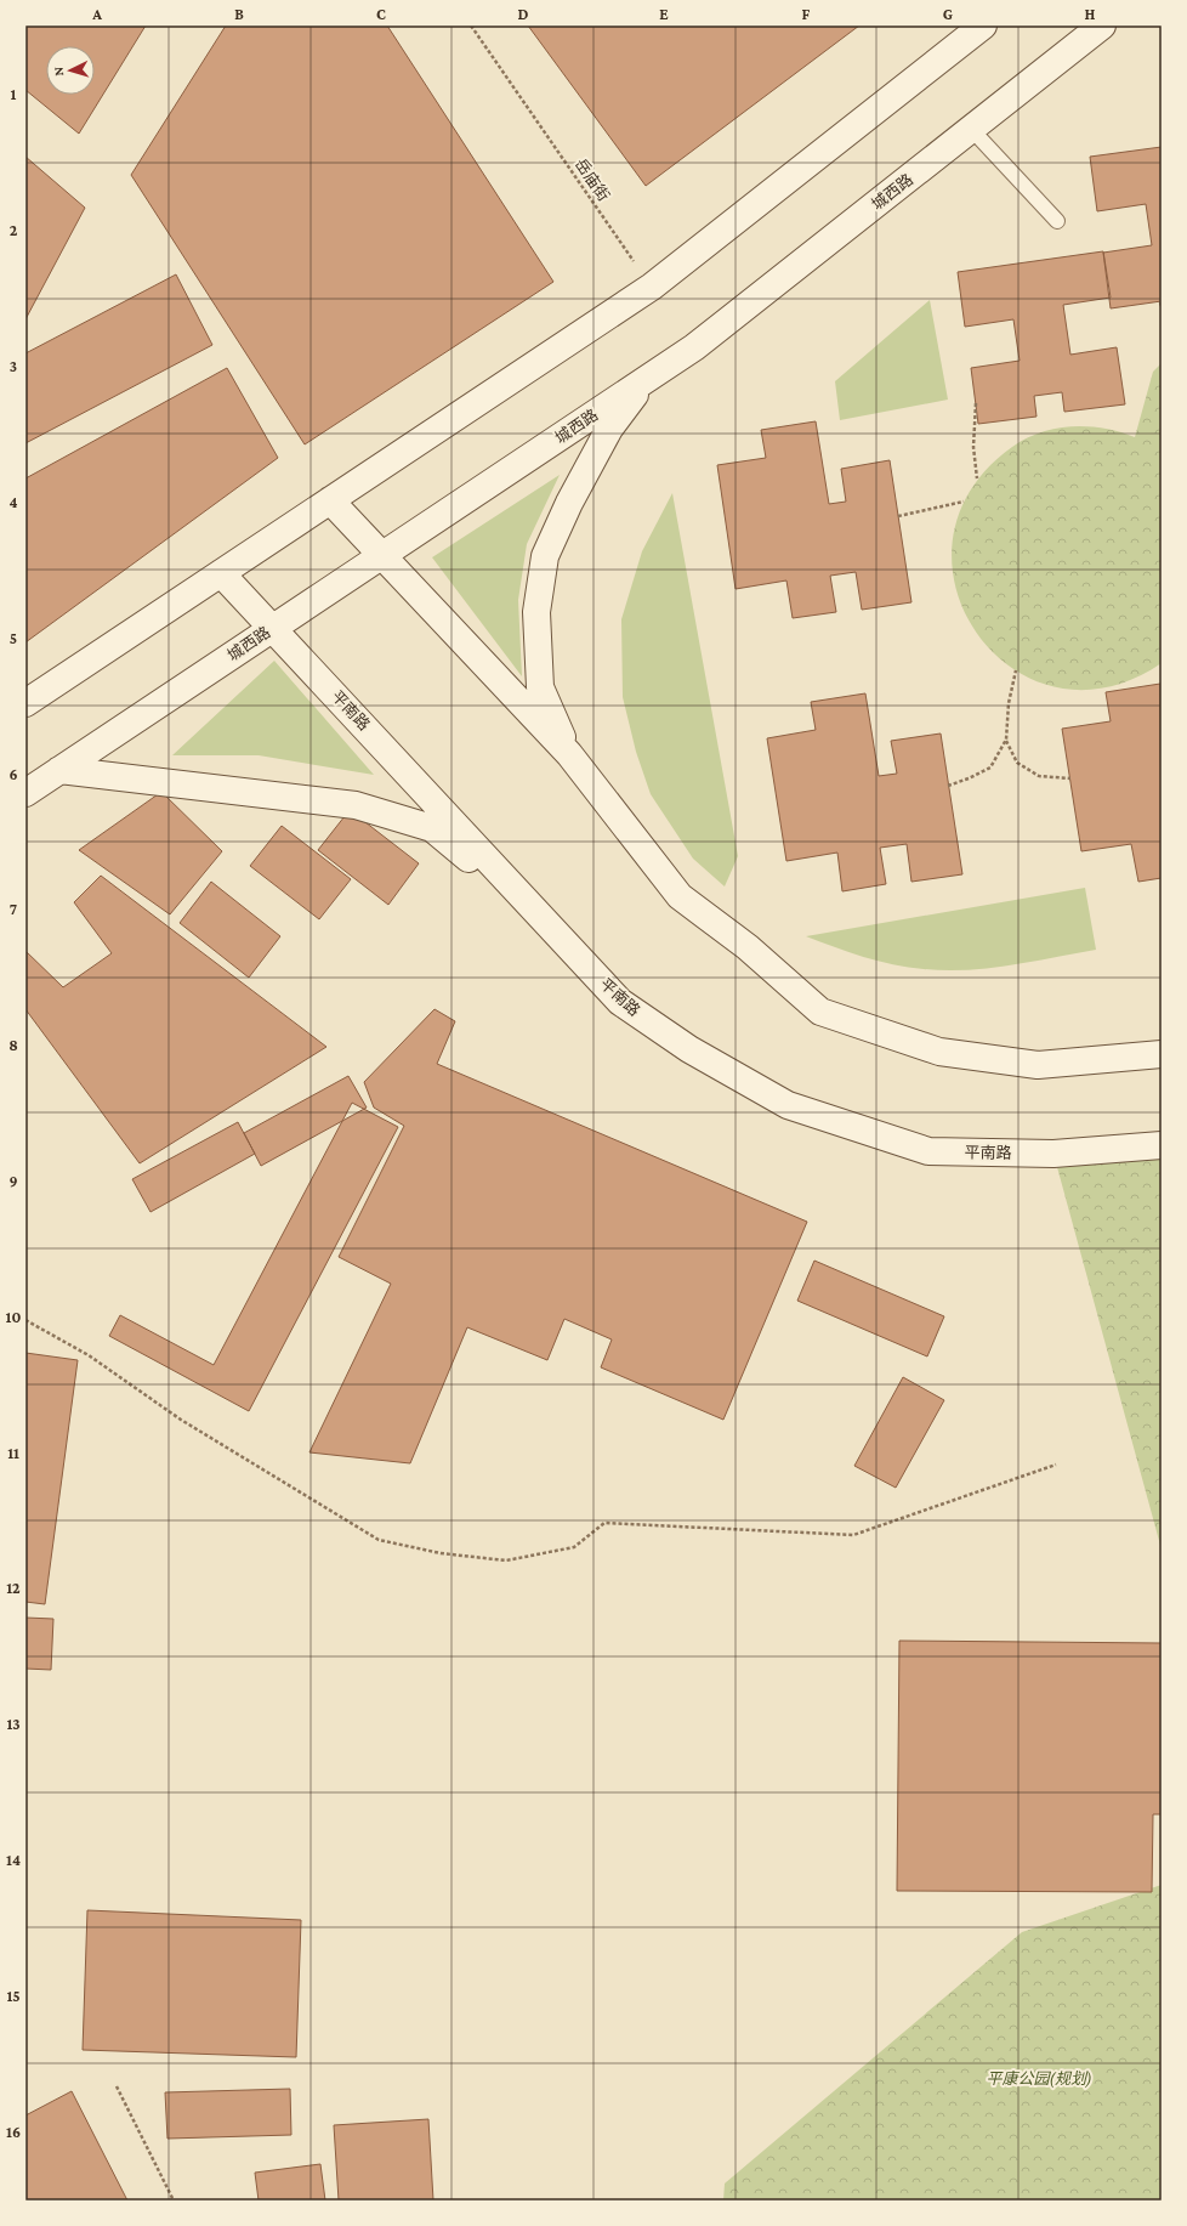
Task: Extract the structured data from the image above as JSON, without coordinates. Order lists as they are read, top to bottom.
{
  "streets": {
    "main road": ["城西路", "平南路"],
    "path": ["岳庙街"]
  },
  "crossings": [
    ["城西路", "平南路"]
  ],
  "parks": ["平康公园(规划)"],
  "north": "left",
  "grid": {
    "columns": [
      "A",
      "B",
      "C",
      "D",
      "E",
      "F",
      "G",
      "H"
    ],
    "rows": [
      "1",
      "2",
      "3",
      "4",
      "5",
      "6",
      "7",
      "8",
      "9",
      "10",
      "11",
      "12",
      "13",
      "14",
      "15",
      "16"
    ]
  }
}
